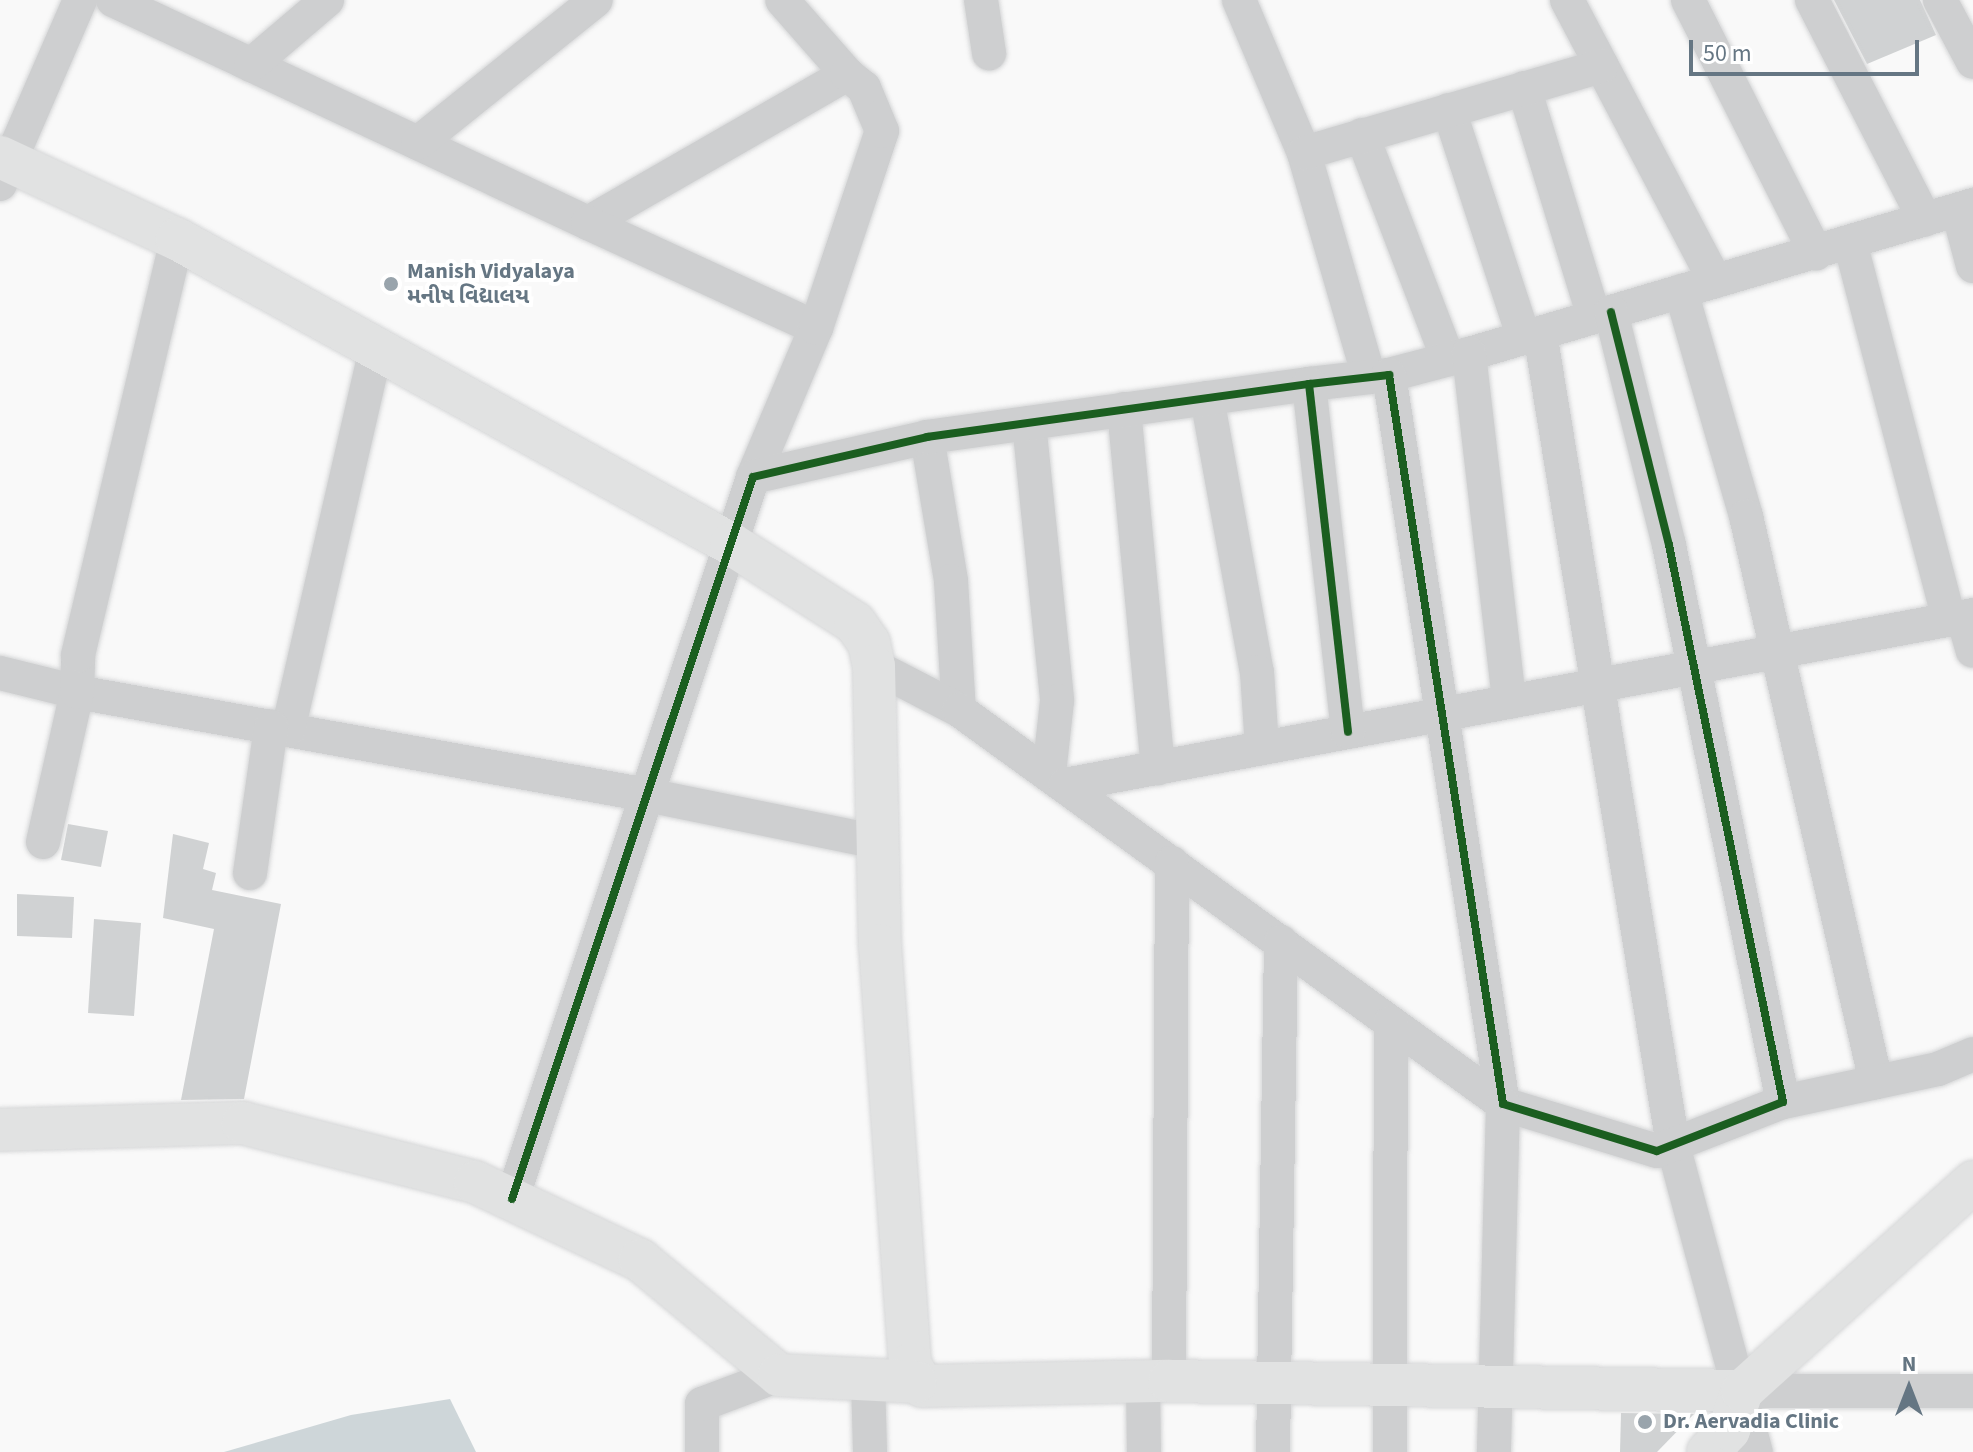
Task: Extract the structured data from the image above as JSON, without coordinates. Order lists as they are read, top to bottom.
{
  "places": ["Manish Vidyalaya મનીષ વિદ્યાલય", "Dr. Aervadia Clinic"],
  "scale_bar": "50 m",
  "north": "top"
}
